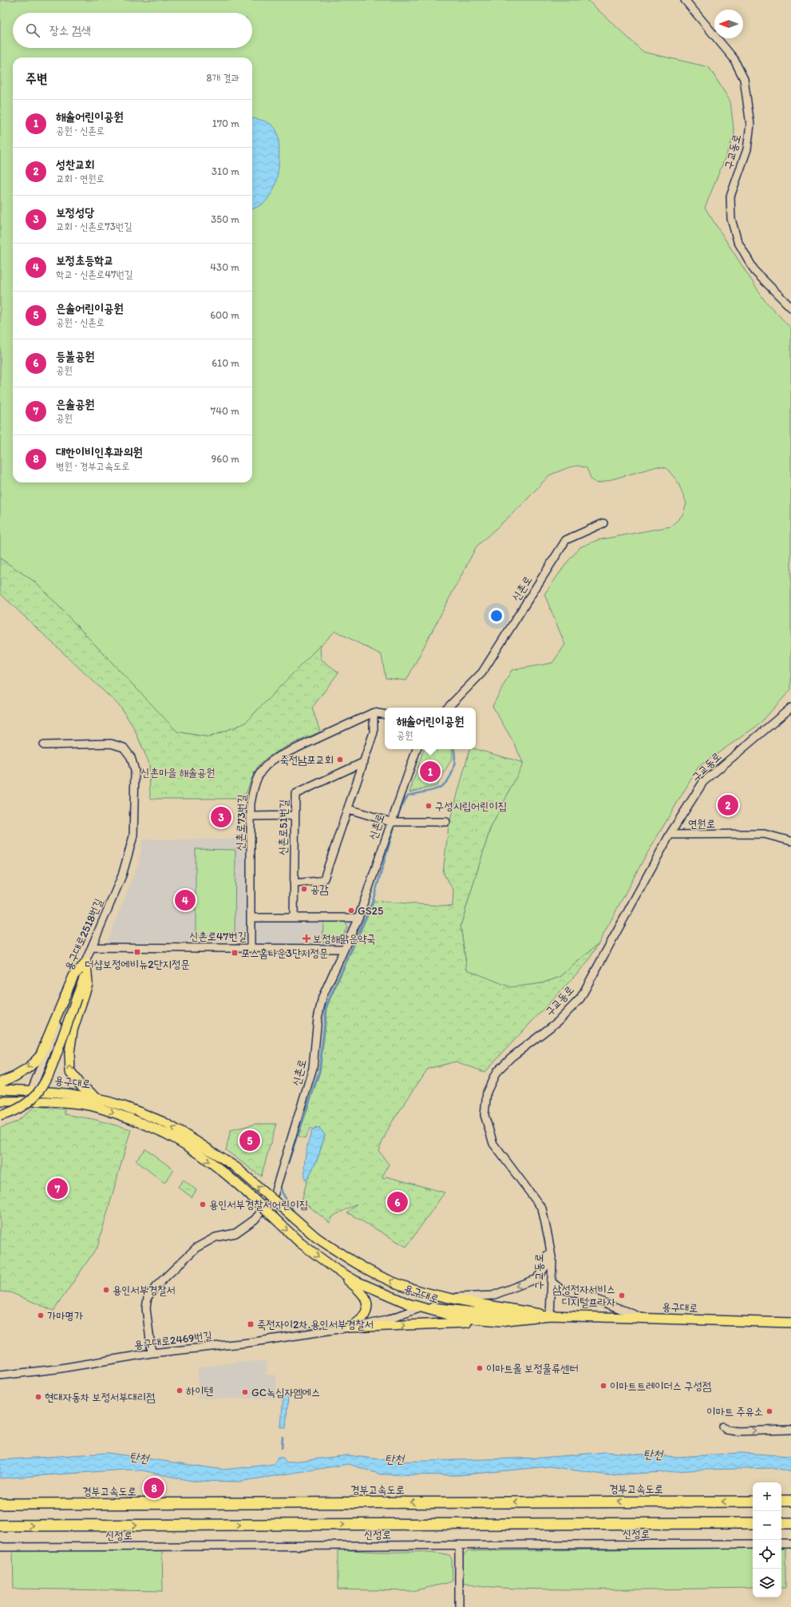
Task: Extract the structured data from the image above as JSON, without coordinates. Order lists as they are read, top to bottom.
{
  "streets": {
    "highway": ["경부고속도로"],
    "main road": ["용구대로"],
    "street": [
      "구교동로",
      "신촌로",
      "신촌로73번길",
      "연원로",
      "신촌로51번길",
      "용구대로2518번길",
      "신촌로47번길",
      "용구대로2469번길",
      "신정로"
    ]
  },
  "crossings": [
    ["구교동로", "연원로"],
    ["구교동로", "용구대로"],
    ["신촌로", "신촌로47번길"],
    ["신촌로", "용구대로2469번길"],
    ["신촌로73번길", "신촌로47번길"],
    ["용구대로2518번길", "신촌로47번길"],
    ["용구대로2518번길", "용구대로"],
    ["용구대로", "용구대로2469번길"]
  ],
  "water": ["탄천"],
  "parks": ["신촌마을 해솔공원"],
  "places": {
    "other": [
      "죽전남포교회",
      "구성시립어린이집",
      "공감",
      "GS25",
      "용인서부경찰서어린이집",
      "용인서부경찰서",
      "삼성전자서비스 디지털프라자",
      "가마명가",
      "이마트몰 보정물류센터",
      "이마트트레이더스 구성점",
      "하이텐",
      "GC녹십자엠에스",
      "현대자동차 보정서부대리점",
      "이마트 주유소"
    ],
    "health": ["보정해맑은약국"],
    "transit": ["더샵보정에비뉴2단지정문", "포스홈타운3단지정문", "죽전자이2차.용인서부경찰서"]
  },
  "north": "left",
  "page": {
    "search": "장소 검색",
    "heading": ["주변", "8개 결과"],
    "list": [
      {
        "mark": "1",
        "name": "해솔어린이공원",
        "note": "공원 · 신촌로",
        "value": "170 m"
      },
      {
        "mark": "2",
        "name": "성찬교회",
        "note": "교회 · 연원로",
        "value": "310 m"
      },
      {
        "mark": "3",
        "name": "보정성당",
        "note": "교회 · 신촌로73번길",
        "value": "350 m"
      },
      {
        "mark": "4",
        "name": "보정초등학교",
        "note": "학교 · 신촌로47번길",
        "value": "430 m"
      },
      {
        "mark": "5",
        "name": "은솔어린이공원",
        "note": "공원 · 신촌로",
        "value": "600 m"
      },
      {
        "mark": "6",
        "name": "등불공원",
        "note": "공원",
        "value": "610 m"
      },
      {
        "mark": "7",
        "name": "은솔공원",
        "note": "공원",
        "value": "740 m"
      },
      {
        "mark": "8",
        "name": "대한이비인후과의원",
        "note": "병원 · 경부고속도로",
        "value": "960 m"
      }
    ],
    "popup": ["해솔어린이공원", "공원"],
    "pins": [
      "1",
      "2",
      "3",
      "4",
      "5",
      "7",
      "6",
      "8"
    ],
    "map_buttons": ["+", "−"]
  }
}
